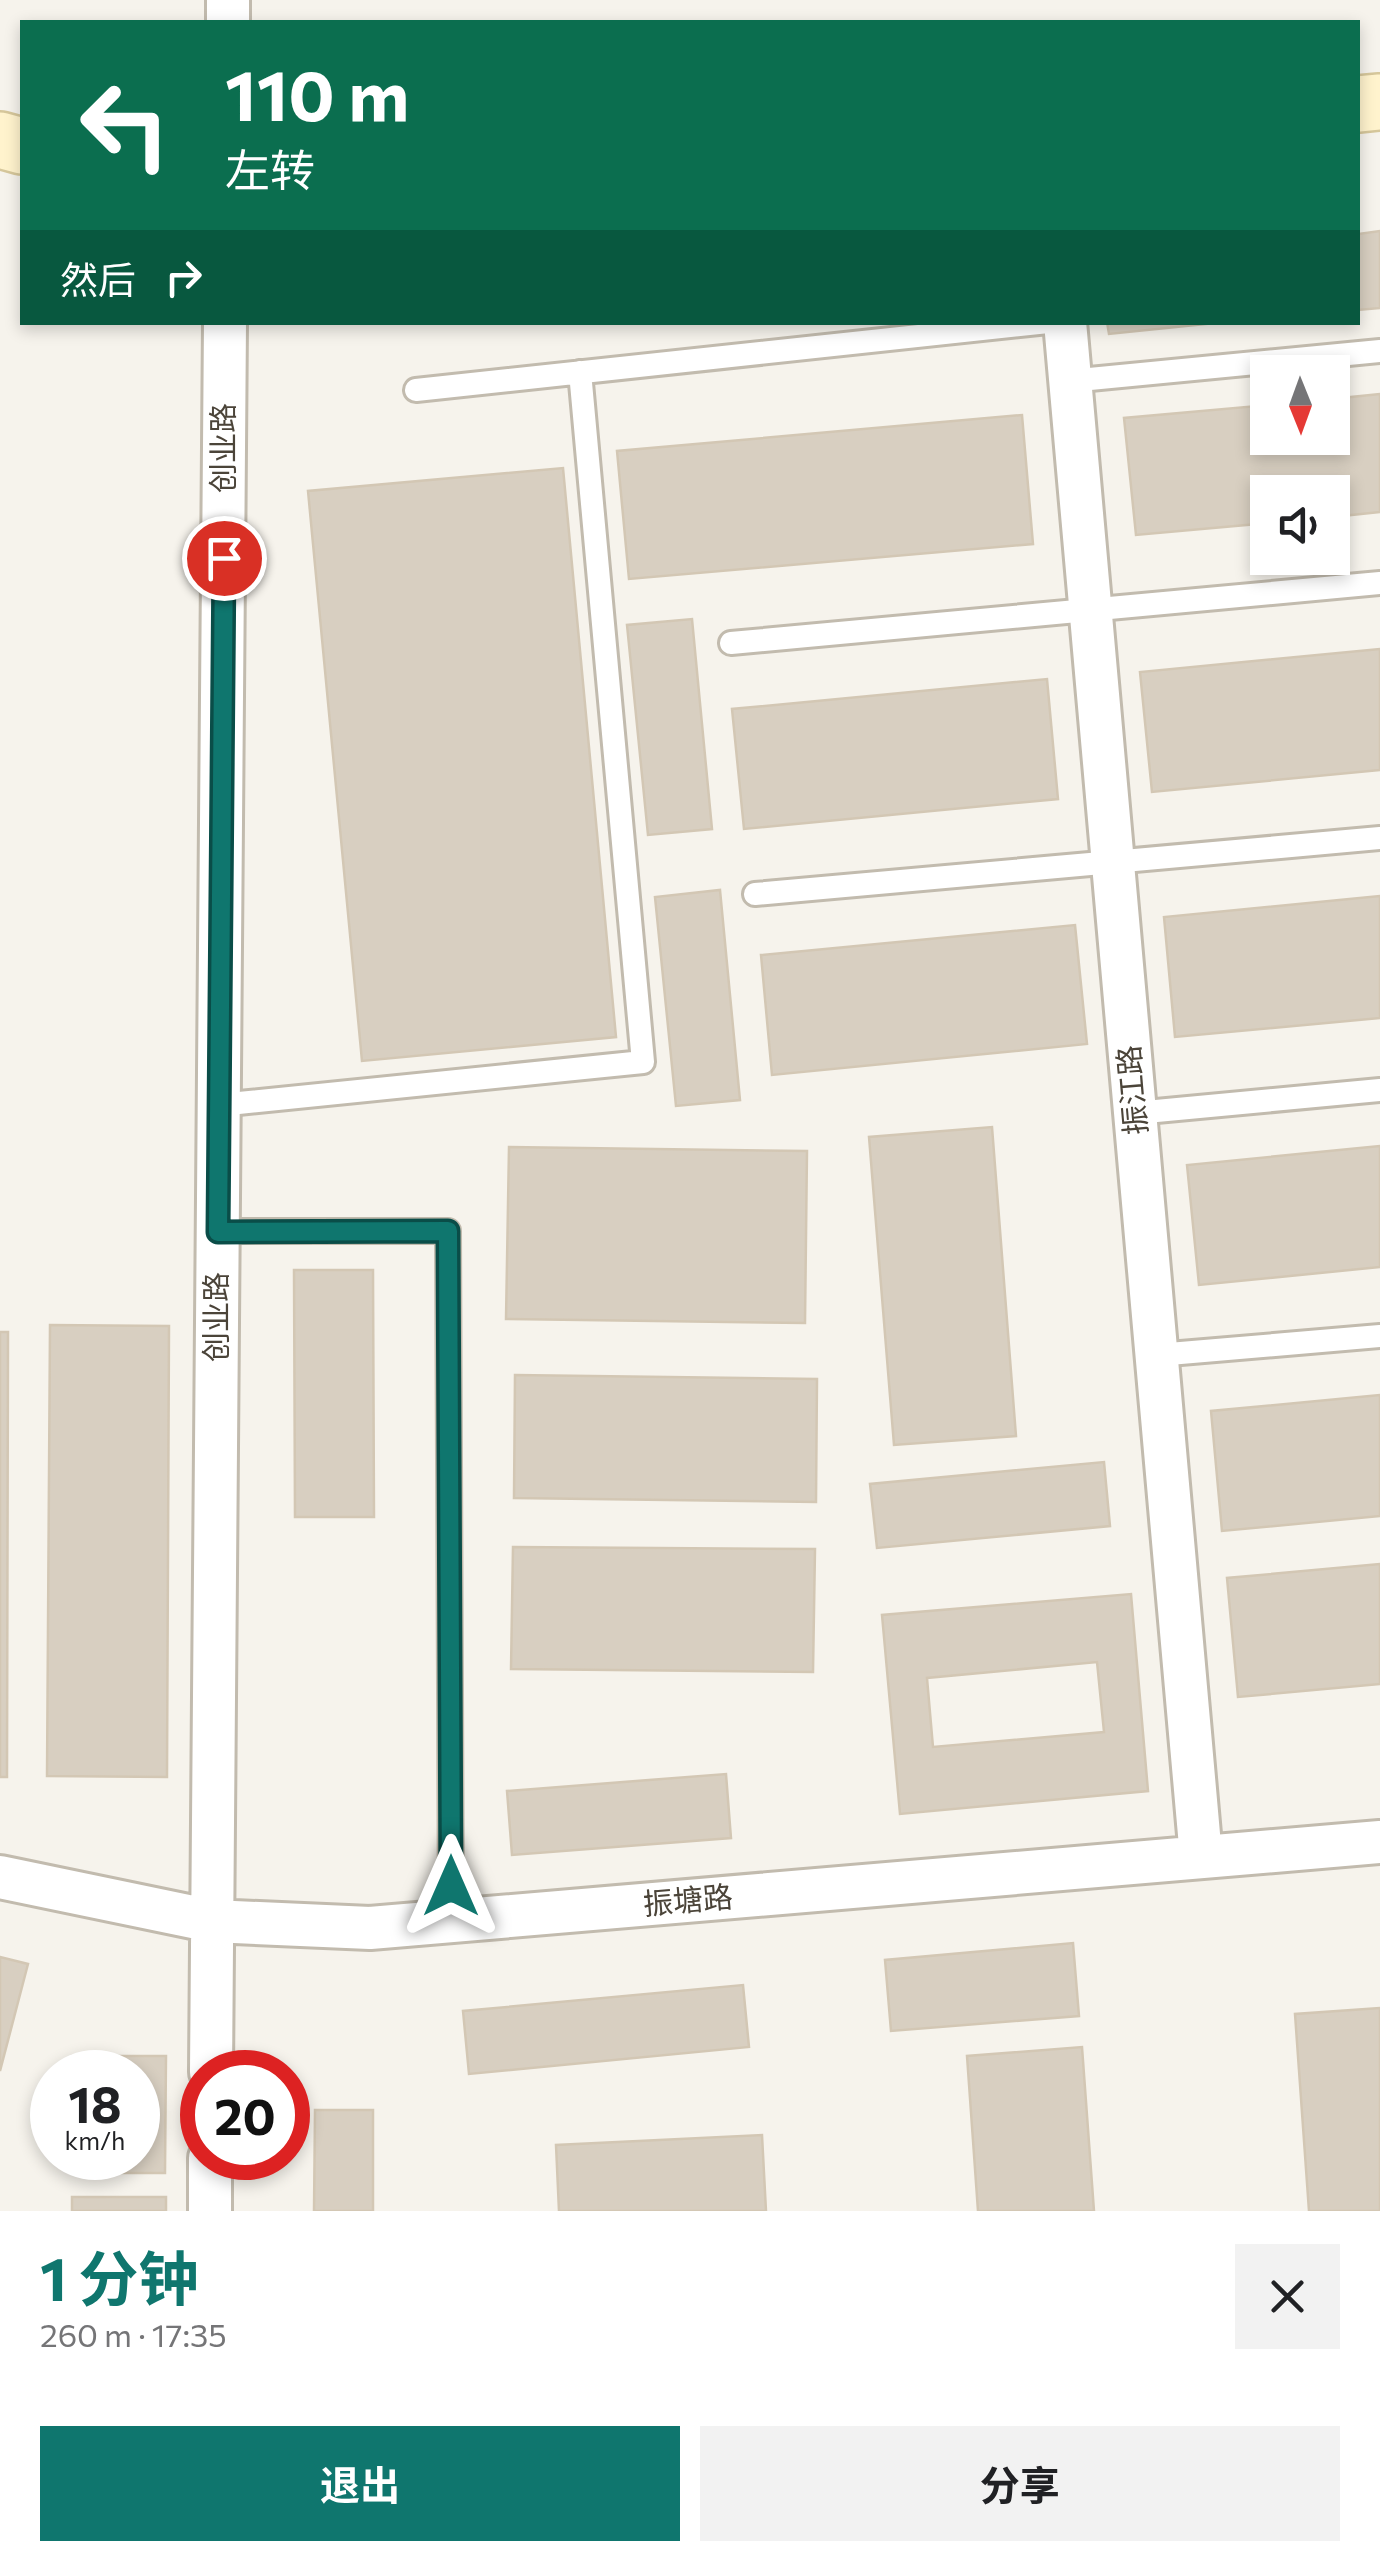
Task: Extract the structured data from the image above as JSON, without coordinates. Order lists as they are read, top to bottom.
{
  "streets": {
    "street": ["创业路", "振江路", "振塘路"]
  },
  "crossings": [
    ["创业路", "振塘路"],
    ["振江路", "振塘路"]
  ],
  "north": "bottom",
  "page": {
    "turn": ["110 m", "左转"],
    "then": "然后",
    "speed": "18 km/h",
    "limit": "20",
    "heading": ["1 分钟", "260 m · 17:35"],
    "buttons": ["退出", "分享"]
  }
}
